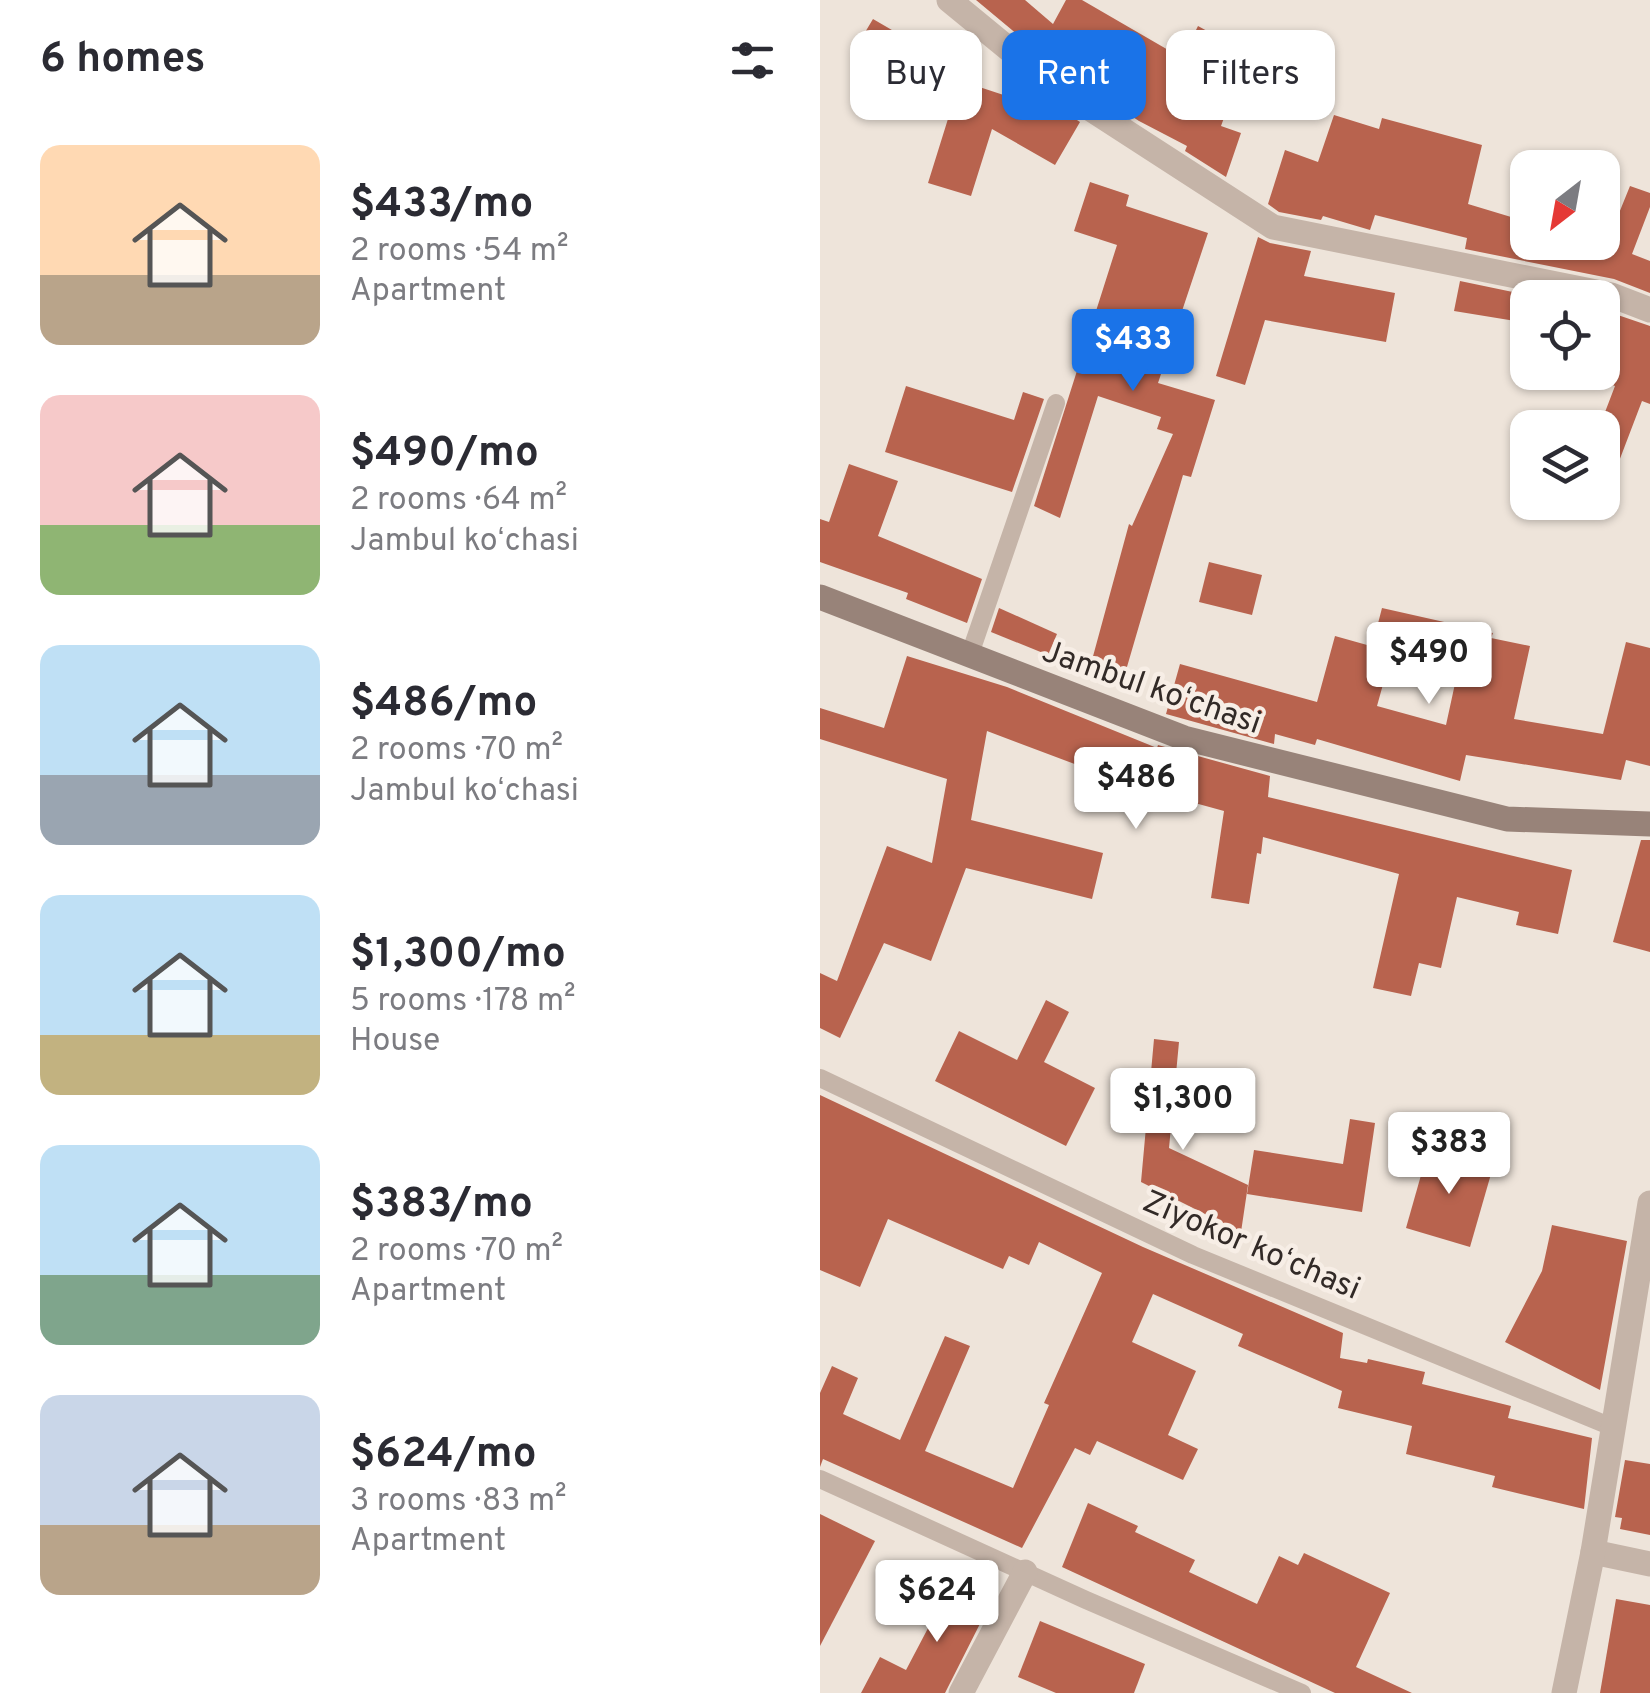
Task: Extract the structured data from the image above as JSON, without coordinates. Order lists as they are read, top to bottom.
{
  "streets": {
    "street": ["Jambul koʻchasi"],
    "lane": ["Ziyokor koʻchasi"]
  },
  "north": "bottom left",
  "page": {
    "heading": "6 homes",
    "chip": ["Buy", "Rent", "Filters"],
    "list": [
      {
        "name": "$433/mo",
        "note": "2 rooms · 54 m² · Apartment"
      },
      {
        "name": "$490/mo",
        "note": "2 rooms · 64 m² · Jambul koʻchasi"
      },
      {
        "name": "$486/mo",
        "note": "2 rooms · 70 m² · Jambul koʻchasi"
      },
      {
        "name": "$1,300/mo",
        "note": "5 rooms · 178 m² · House"
      },
      {
        "name": "$383/mo",
        "note": "2 rooms · 70 m² · Apartment"
      },
      {
        "name": "$624/mo",
        "note": "3 rooms · 83 m² · Apartment"
      }
    ],
    "price": [
      "$433",
      "$490",
      "$486",
      "$1,300",
      "$383",
      "$624"
    ]
  }
}
